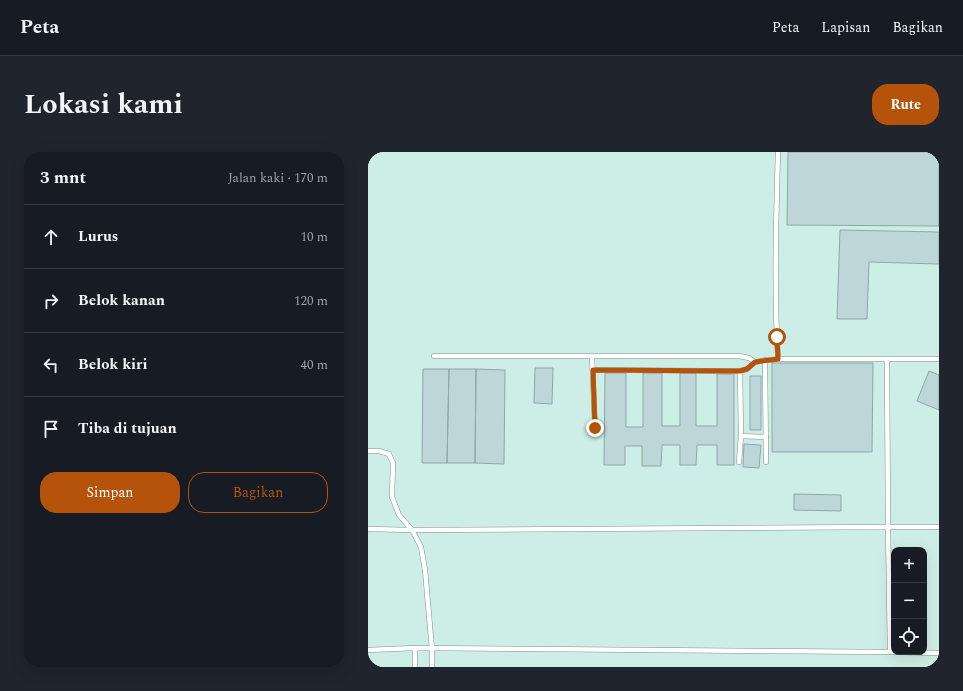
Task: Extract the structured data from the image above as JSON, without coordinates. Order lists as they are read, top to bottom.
{
  "page": {
    "header": "Peta",
    "nav": ["Peta", "Lapisan", "Bagikan"],
    "title": "Lokasi kami",
    "buttons": [
      "Rute",
      ["Simpan", "Bagikan"]
    ],
    "heading": ["3 mnt", "Jalan kaki · 170 m"],
    "list": [
      ["Lurus", "10 m"],
      ["Belok kanan", "120 m"],
      ["Belok kiri", "40 m"],
      "Tiba di tujuan"
    ],
    "map_buttons": ["+", "−"]
  }
}
